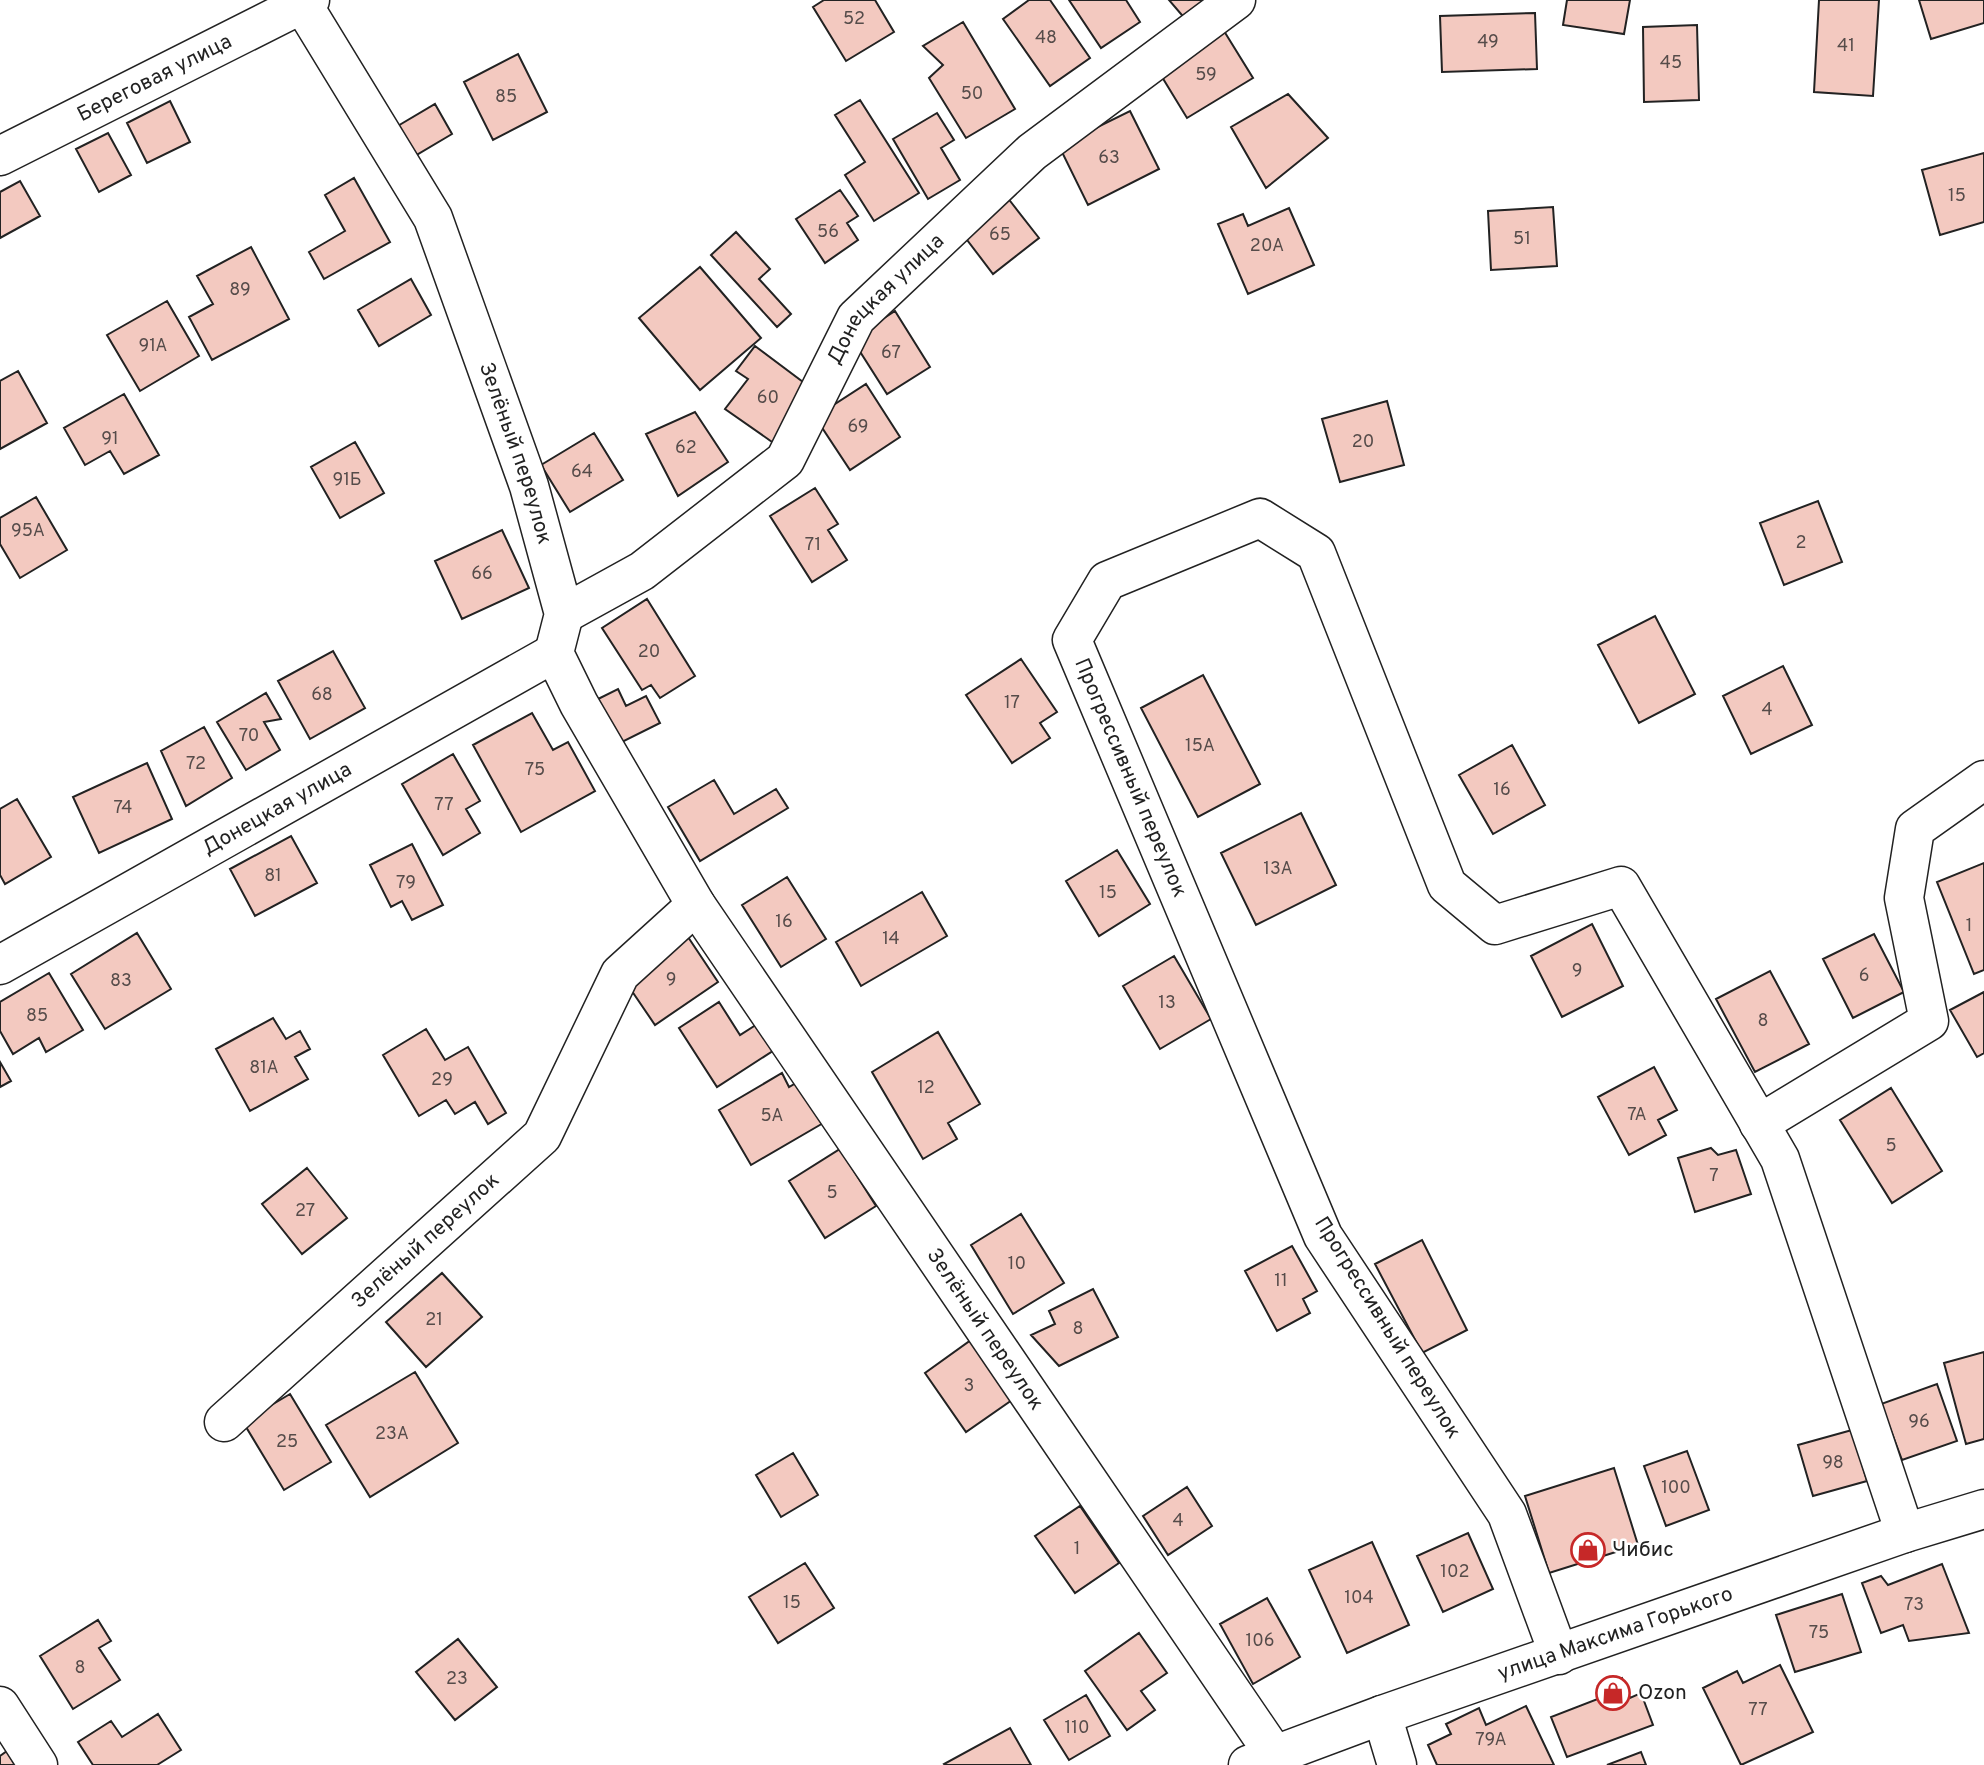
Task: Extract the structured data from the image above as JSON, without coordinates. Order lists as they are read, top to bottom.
{
  "streets": {
    "street": [
      "Береговая улица",
      "Донецкая улица",
      "Зелёный переулок",
      "Прогрессивный переулок",
      "улица Максима Горького"
    ]
  },
  "crossings": [
    ["Береговая улица", "Зелёный переулок"],
    ["Донецкая улица", "Зелёный переулок"],
    ["Зелёный переулок", "улица Максима Горького"],
    ["Прогрессивный переулок", "улица Максима Горького"]
  ],
  "places": {
    "shop": ["Чибис", "Ozon"]
  },
  "house_numbers": [
    "52",
    "48",
    "49",
    "41",
    "45",
    "59",
    "50",
    "85",
    "63",
    "15",
    "56",
    "65",
    "51",
    "20А",
    "89",
    "91А",
    "67",
    "60",
    "69",
    "91",
    "20",
    "62",
    "64",
    "91Б",
    "95А",
    "2",
    "71",
    "66",
    "20",
    "68",
    "17",
    "4",
    "70",
    "15А",
    "72",
    "75",
    "16",
    "77",
    "74",
    "13А",
    "81",
    "79",
    "15",
    "16",
    "1",
    "14",
    "9",
    "6",
    "9",
    "83",
    "13",
    "85",
    "8",
    "81А",
    "29",
    "12",
    "7А",
    "5А",
    "5",
    "7",
    "5",
    "27",
    "10",
    "11",
    "21",
    "8",
    "3",
    "96",
    "23А",
    "25",
    "98",
    "100",
    "4",
    "1",
    "102",
    "104",
    "15",
    "73",
    "75",
    "106",
    "8",
    "23",
    "77",
    "110",
    "79А"
  ]
}
